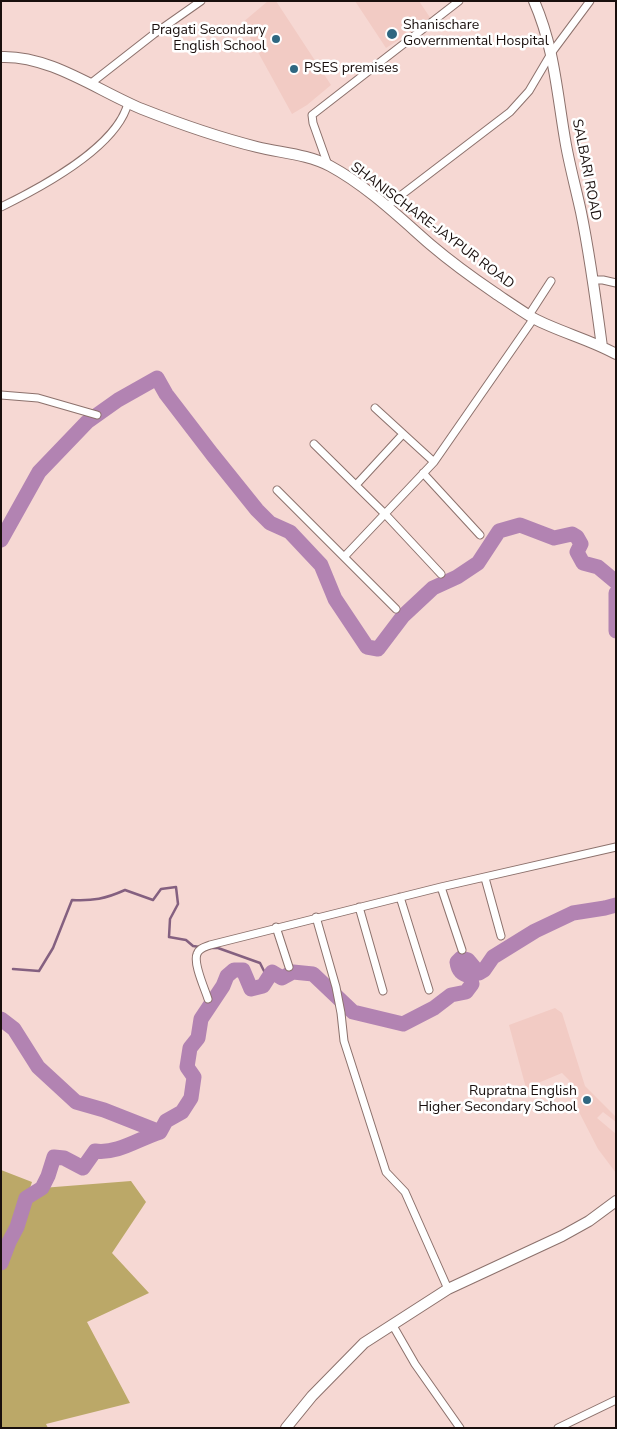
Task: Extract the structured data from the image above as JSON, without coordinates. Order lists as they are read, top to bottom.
{
  "streets": {
    "street": ["SALBARI ROAD", "SHANISCHARE-JAYPUR ROAD"]
  },
  "crossings": [
    ["SALBARI ROAD", "SHANISCHARE-JAYPUR ROAD"]
  ],
  "places": [
    "Shanischare Governmental Hospital",
    "Pragati Secondary English School",
    "PSES premises",
    "Rupratna English Higher Secondary School"
  ]
}
